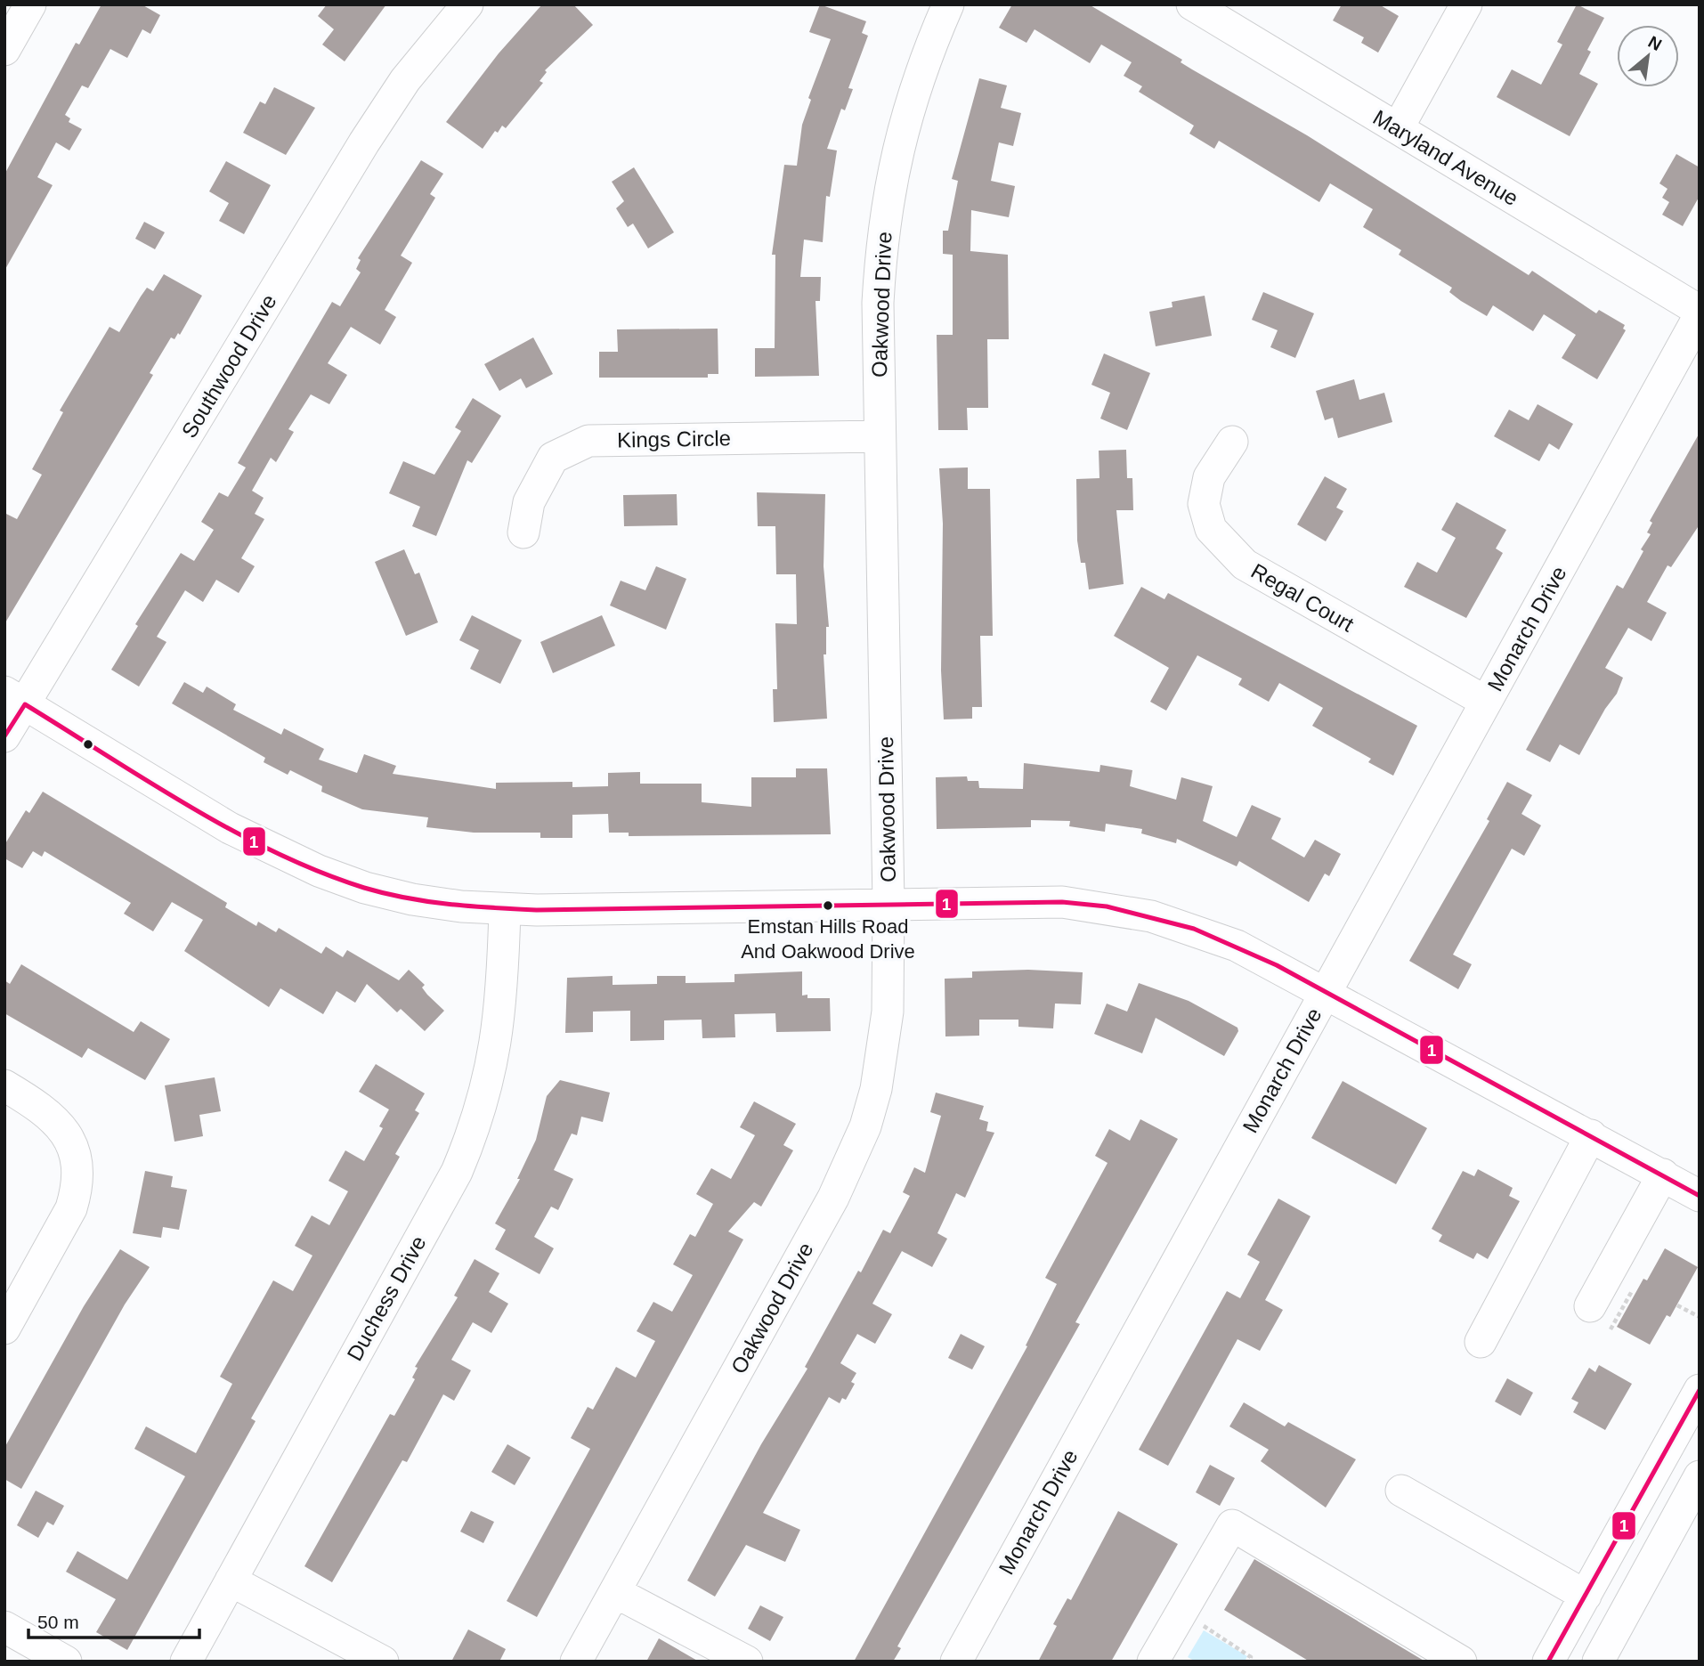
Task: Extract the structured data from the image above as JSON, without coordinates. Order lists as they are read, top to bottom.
{
  "streets": {
    "street": [
      "Maryland Avenue",
      "Oakwood Drive",
      "Southwood Drive",
      "Kings Circle",
      "Regal Court",
      "Monarch Drive",
      "Duchess Drive"
    ]
  },
  "crossings": [
    ["Maryland Avenue", "Monarch Drive"],
    ["Oakwood Drive", "Kings Circle"],
    ["Regal Court", "Monarch Drive"]
  ],
  "places": ["Emstan Hills Road And Oakwood Drive"],
  "lines": ["transit line 1"],
  "scale_bar": "50 m",
  "north": "top right"
}
